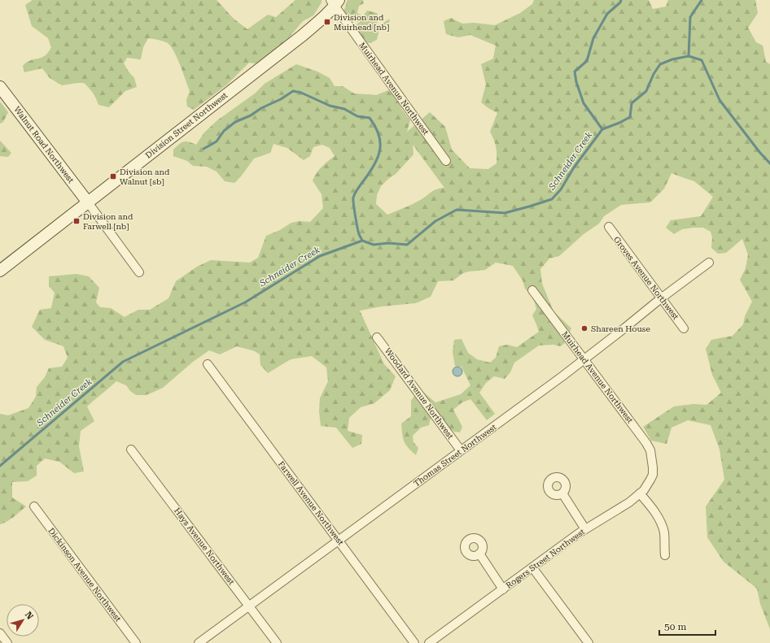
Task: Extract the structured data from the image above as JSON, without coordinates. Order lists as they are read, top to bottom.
{
  "streets": {
    "street": [
      "Muirhead Avenue Northwest",
      "Division Street Northwest",
      "Walnut Road Northwest",
      "Groves Avenue Northwest",
      "Woodard Avenue Northwest",
      "Thomas Street Northwest",
      "Farwell Avenue Northwest",
      "Hays Avenue Northwest",
      "Rogers Street Northwest",
      "Dickinson Avenue Northwest"
    ]
  },
  "crossings": [
    ["Muirhead Avenue Northwest", "Division Street Northwest"],
    ["Muirhead Avenue Northwest", "Thomas Street Northwest"],
    ["Muirhead Avenue Northwest", "Rogers Street Northwest"],
    ["Division Street Northwest", "Walnut Road Northwest"],
    ["Groves Avenue Northwest", "Thomas Street Northwest"],
    ["Woodard Avenue Northwest", "Thomas Street Northwest"],
    ["Thomas Street Northwest", "Farwell Avenue Northwest"],
    ["Thomas Street Northwest", "Hays Avenue Northwest"]
  ],
  "water": ["Schneider Creek"],
  "places": {
    "transit": ["Division and Muirhead [nb]", "Division and Walnut [sb]", "Division and Farwell [nb]"],
    "other": ["Shareen House"]
  },
  "scale_bar": "50 m",
  "north": "top right"
}
